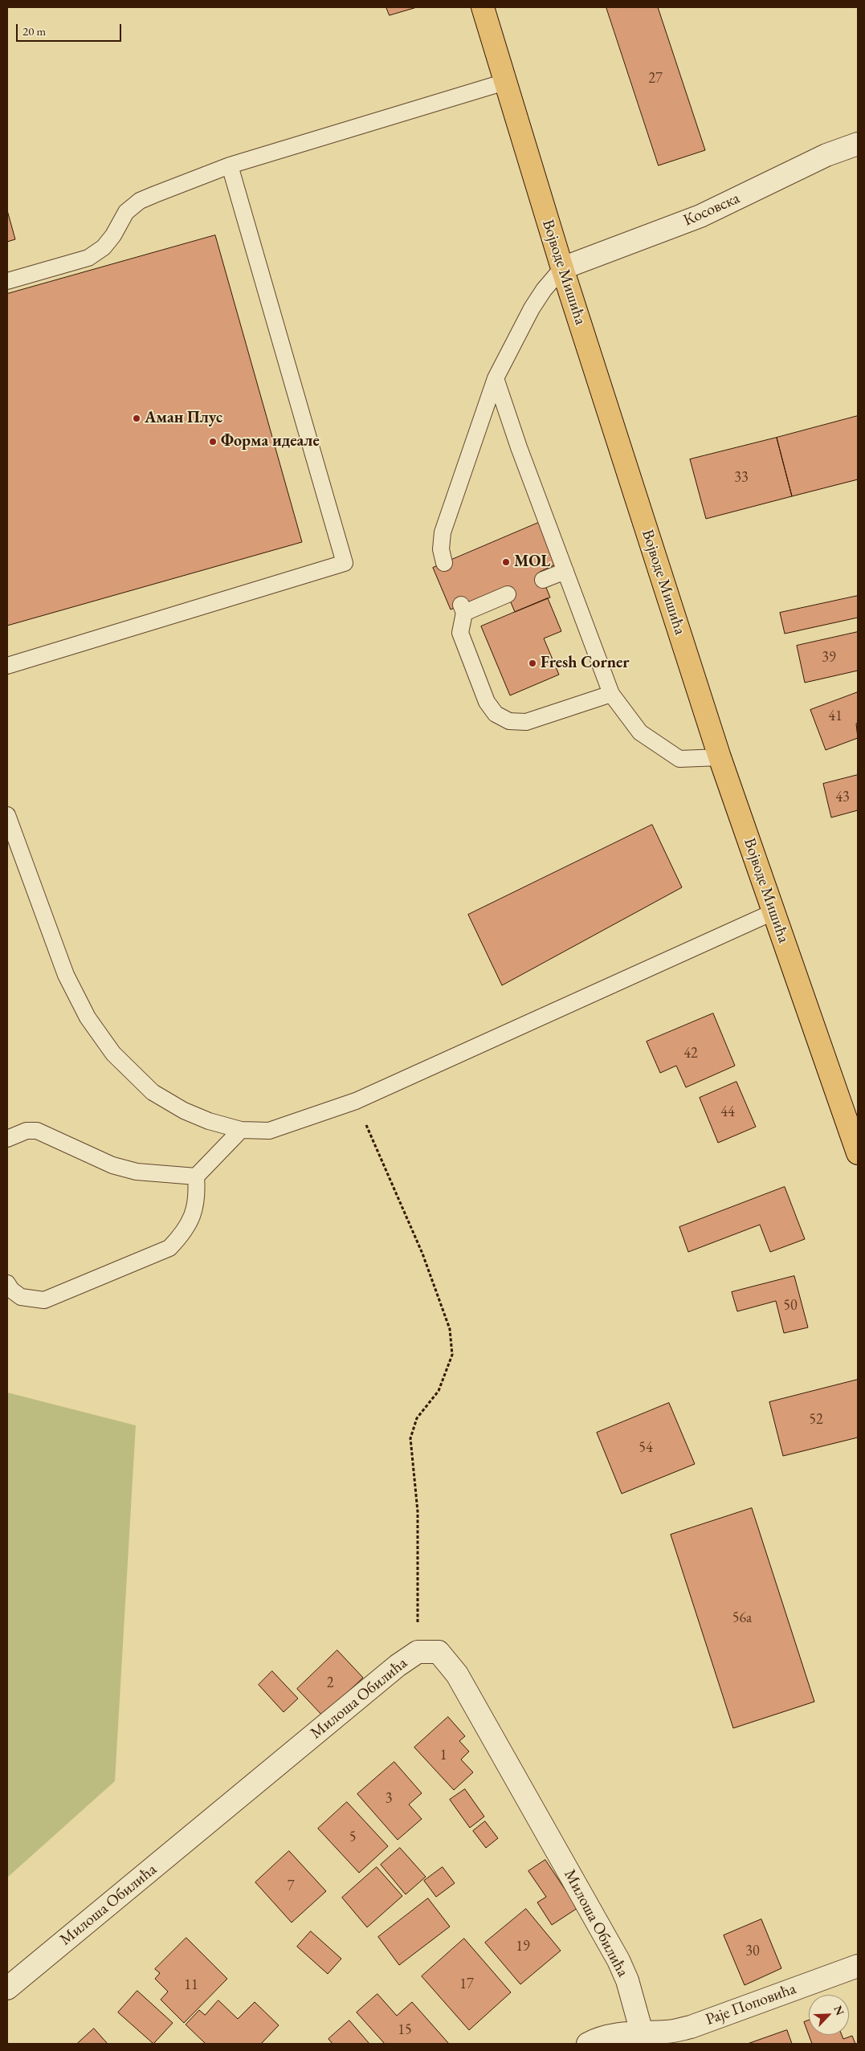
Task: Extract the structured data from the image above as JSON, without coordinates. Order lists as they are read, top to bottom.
{
  "streets": {
    "main road": ["Војводе Мишића"],
    "street": ["Косовска", "Милоша Обилића", "Раје Поповића"]
  },
  "crossings": [
    ["Косовска", "Војводе Мишића"],
    ["Милоша Обилића", "Раје Поповића"]
  ],
  "places": [
    "Аман Плус",
    "Форма идеале",
    "MOL",
    "Fresh Corner"
  ],
  "house_numbers": [
    "27",
    "33",
    "39",
    "41",
    "43",
    "42",
    "44",
    "50",
    "52",
    "54",
    "56a",
    "2",
    "1",
    "3",
    "5",
    "7",
    "19",
    "30",
    "17",
    "11",
    "15"
  ],
  "scale_bar": "20 m",
  "north": "top right"
}
